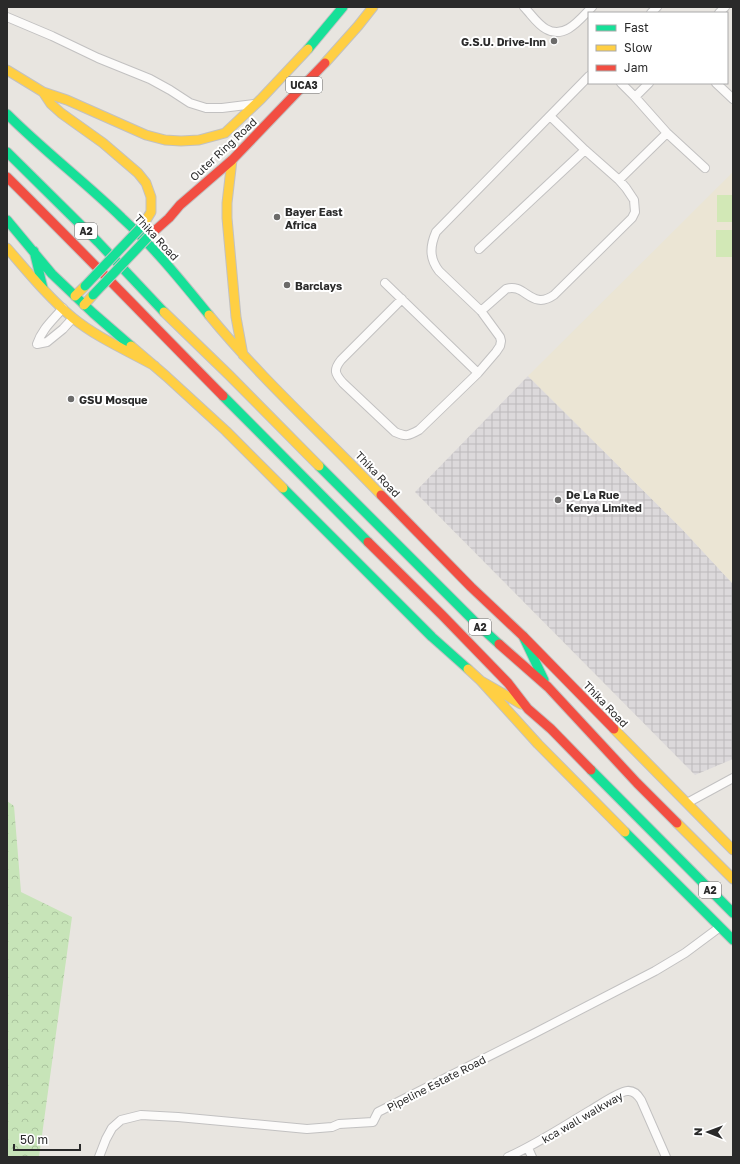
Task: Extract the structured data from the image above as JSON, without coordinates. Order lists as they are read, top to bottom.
{
  "streets": {
    "main road": [
      "UCA3",
      "Outer Ring Road",
      "A2",
      "Thika Road"
    ],
    "street": ["Pipeline Estate Road", "kca wall walkway"]
  },
  "places": [
    "G.S.U. Drive-Inn",
    "Bayer East Africa",
    "Barclays",
    "GSU Mosque",
    "De La Rue Kenya Limited"
  ],
  "legend": ["Fast", "Slow", "Jam"],
  "scale_bar": "50 m",
  "north": "left"
}
